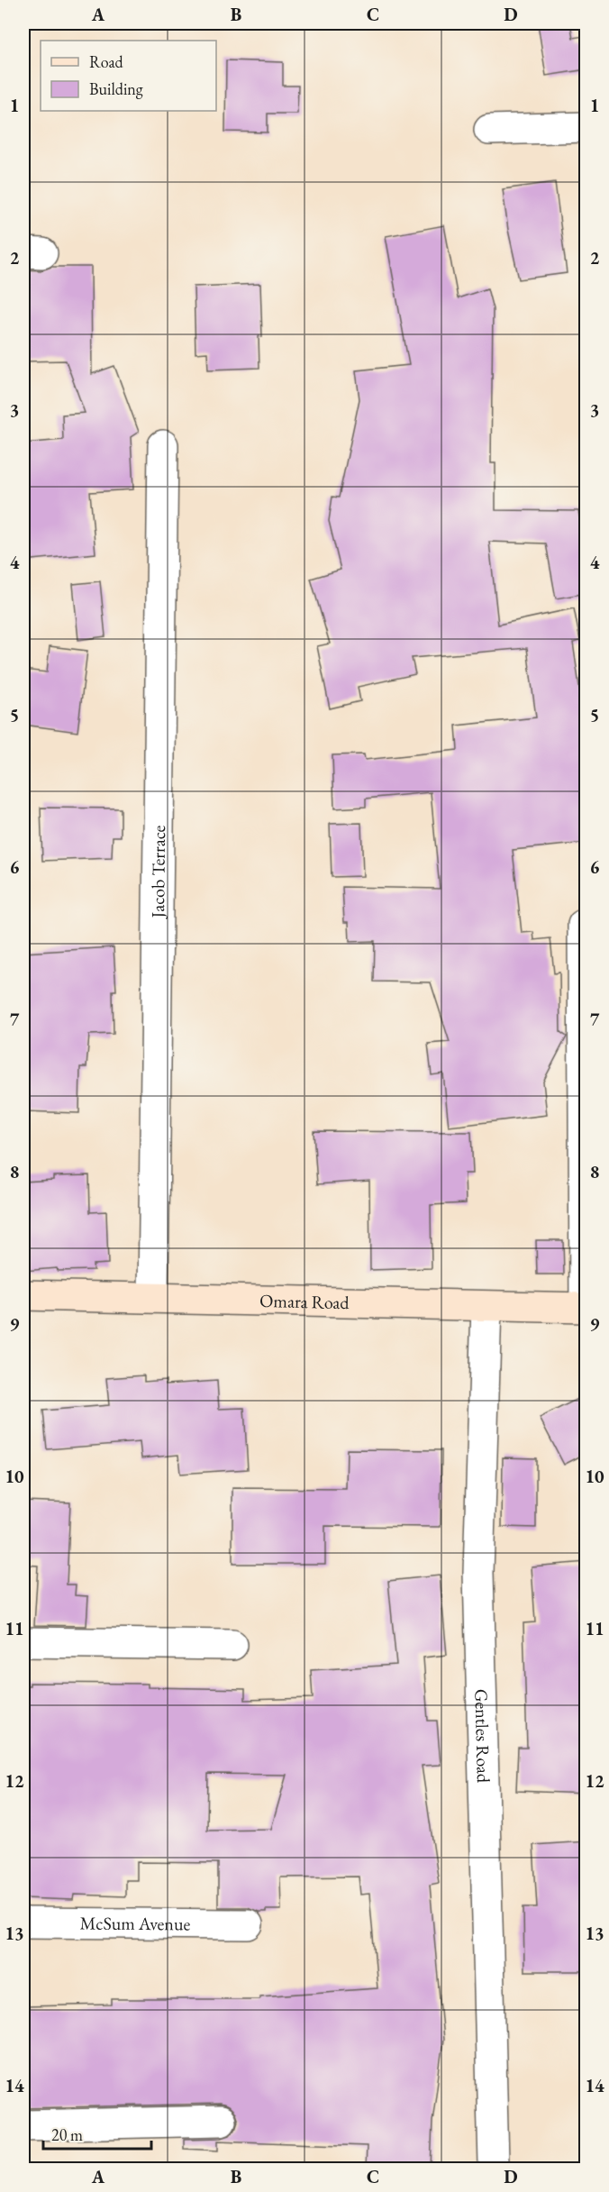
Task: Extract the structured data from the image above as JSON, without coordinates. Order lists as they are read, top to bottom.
{
  "streets": {
    "street": [
      "Jacob Terrace",
      "Omara Road",
      "Gentles Road",
      "McSum Avenue"
    ]
  },
  "crossings": [
    ["Jacob Terrace", "Omara Road"],
    ["Omara Road", "Gentles Road"]
  ],
  "legend": ["Road", "Building"],
  "scale_bar": "20 m",
  "grid": {
    "columns": [
      "A",
      "B",
      "C",
      "D"
    ],
    "rows": [
      "1",
      "2",
      "3",
      "4",
      "5",
      "6",
      "7",
      "8",
      "9",
      "10",
      "11",
      "12",
      "13",
      "14"
    ]
  }
}
